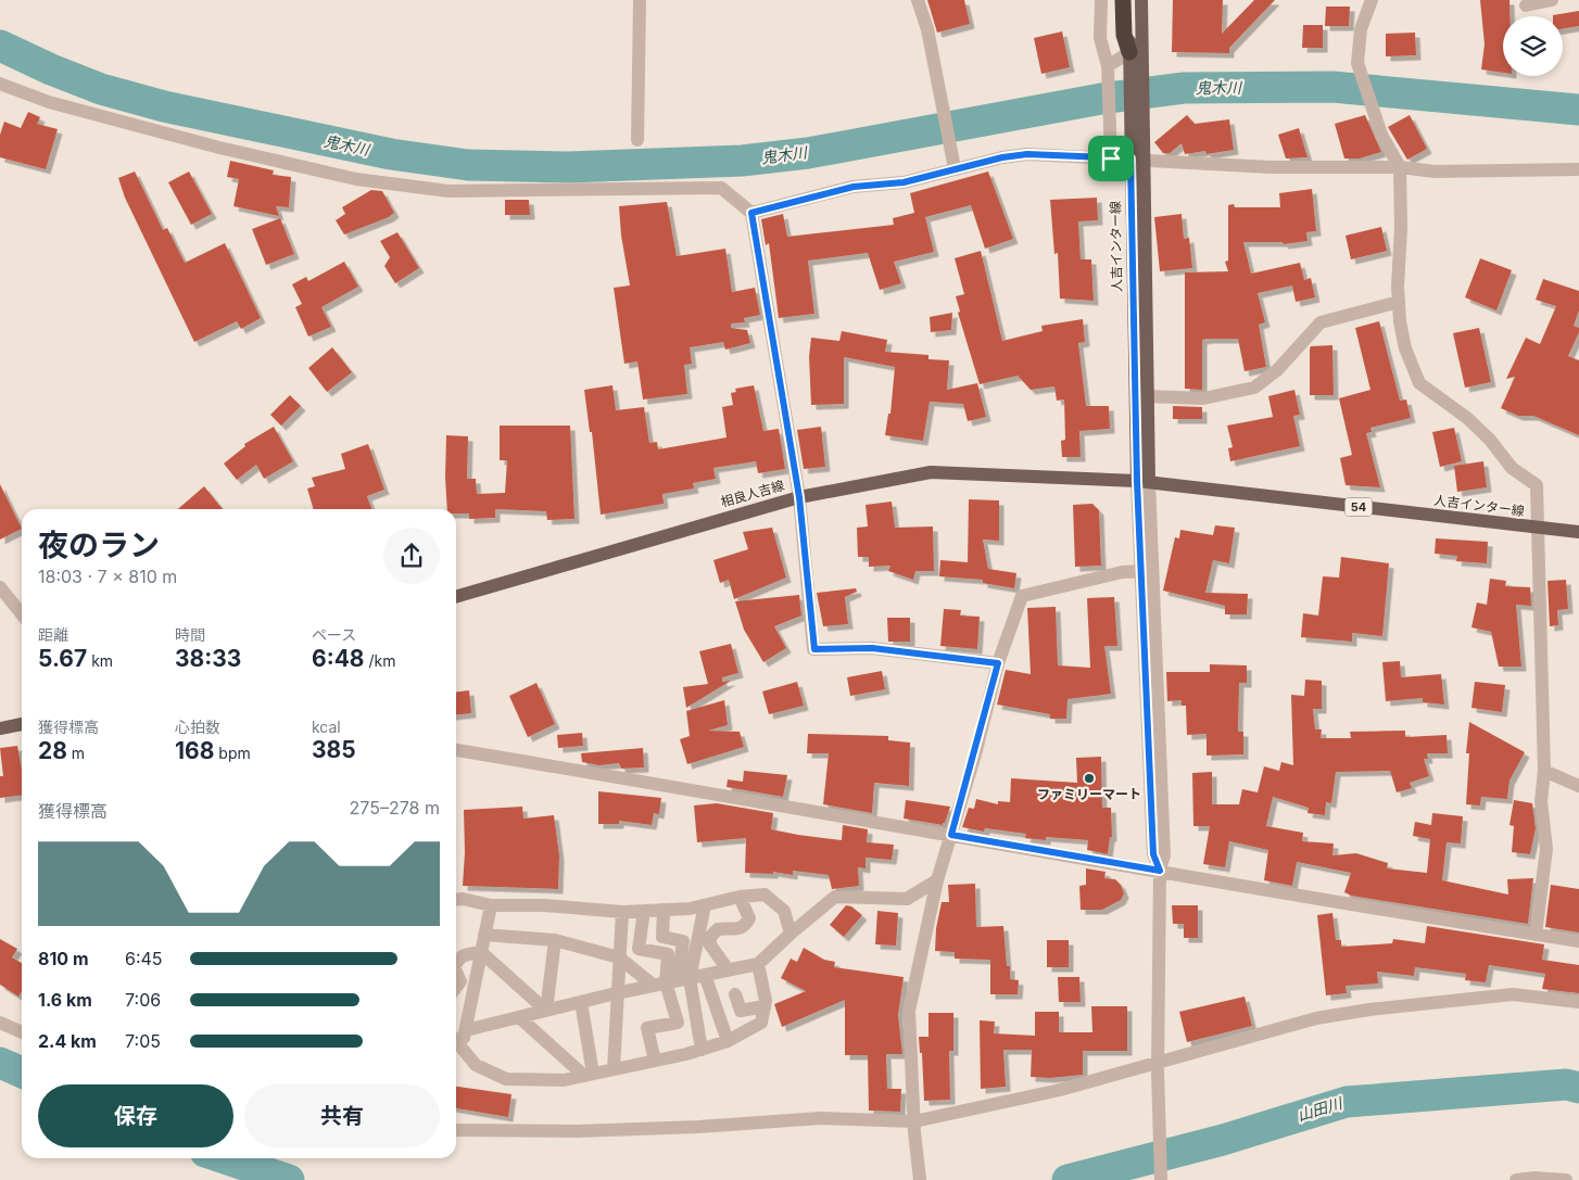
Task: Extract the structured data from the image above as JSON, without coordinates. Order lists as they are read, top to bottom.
{
  "streets": {
    "main road": ["人吉インター線", "相良人吉線", "54"]
  },
  "crossings": [
    ["人吉インター線", "相良人吉線"]
  ],
  "water": ["鬼木川", "山田川"],
  "places": ["ファミリーマート"],
  "page": {
    "heading": ["夜のラン", "18:03 · 7 × 810 m"],
    "stats": [
      ["距離", "5.67 km"],
      ["時間", "38:33"],
      ["ペース", "6:48 /km"],
      ["獲得標高", "28 m"],
      ["心拍数", "168 bpm"],
      ["kcal", "385"]
    ],
    "chart": ["獲得標高", "275–278 m"],
    "list": [
      {
        "name": "810 m",
        "note": "6:45"
      },
      {
        "name": "1.6 km",
        "note": "7:06"
      },
      {
        "name": "2.4 km",
        "note": "7:05"
      }
    ],
    "buttons": ["保存", "共有"]
  }
}
